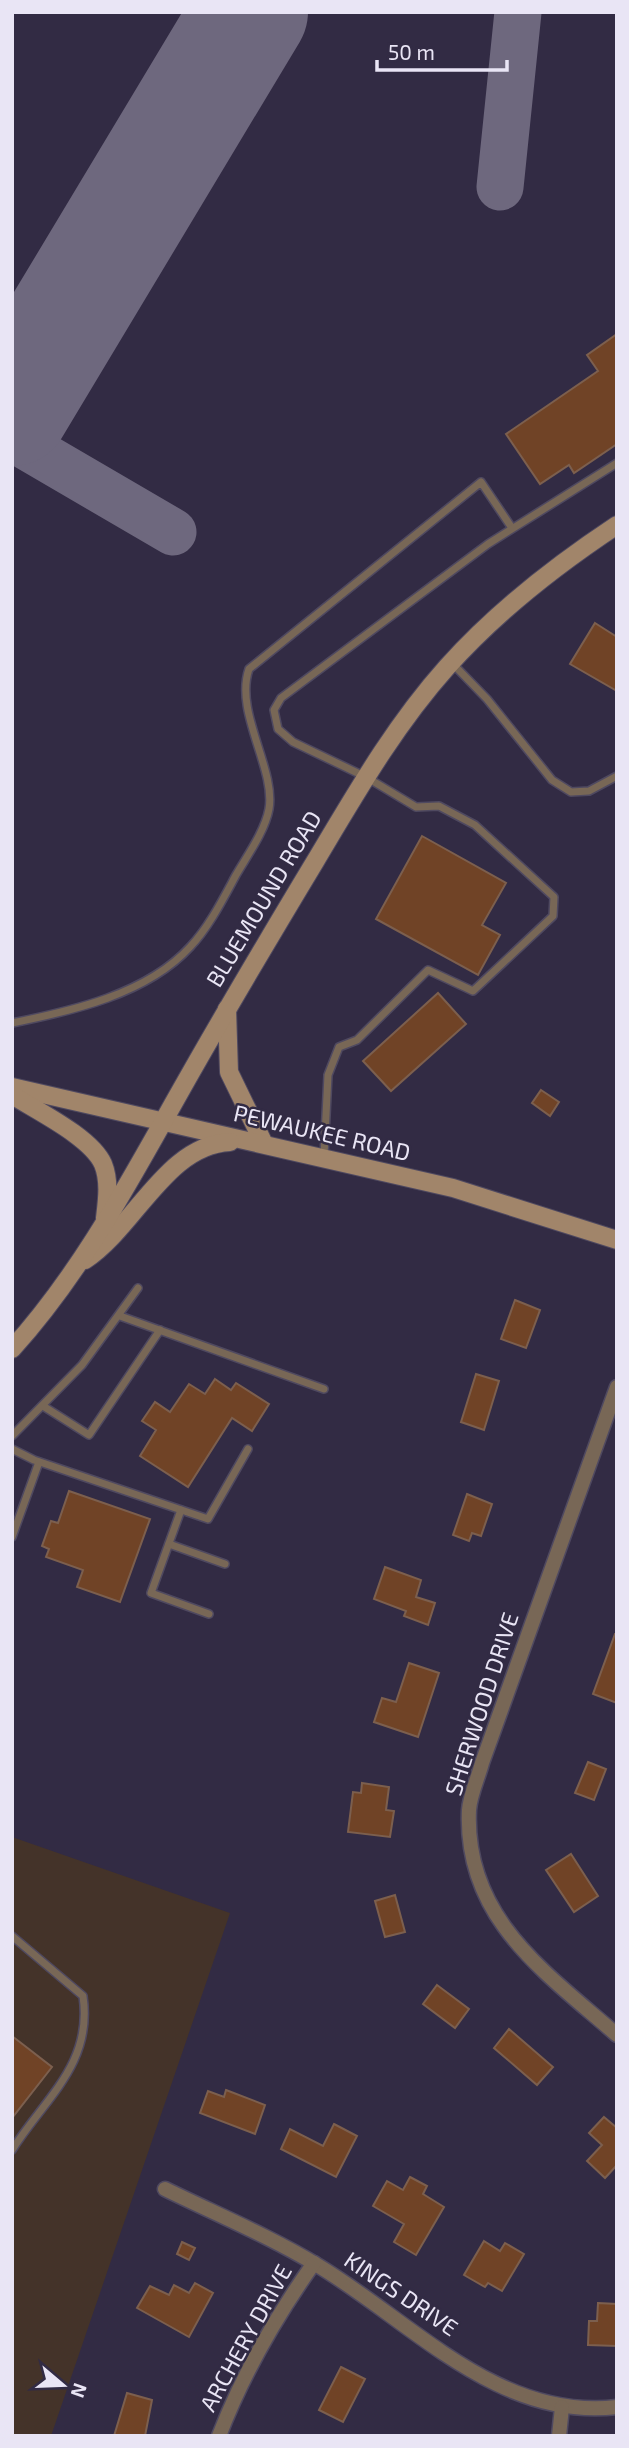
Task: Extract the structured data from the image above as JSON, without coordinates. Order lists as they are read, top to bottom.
{
  "streets": {
    "main road": ["BLUEMOUND ROAD", "PEWAUKEE ROAD"],
    "street": ["SHERWOOD DRIVE", "KINGS DRIVE", "ARCHERY DRIVE"]
  },
  "crossings": [
    ["BLUEMOUND ROAD", "PEWAUKEE ROAD"],
    ["KINGS DRIVE", "ARCHERY DRIVE"]
  ],
  "scale_bar": "50 m",
  "north": "right"
}
